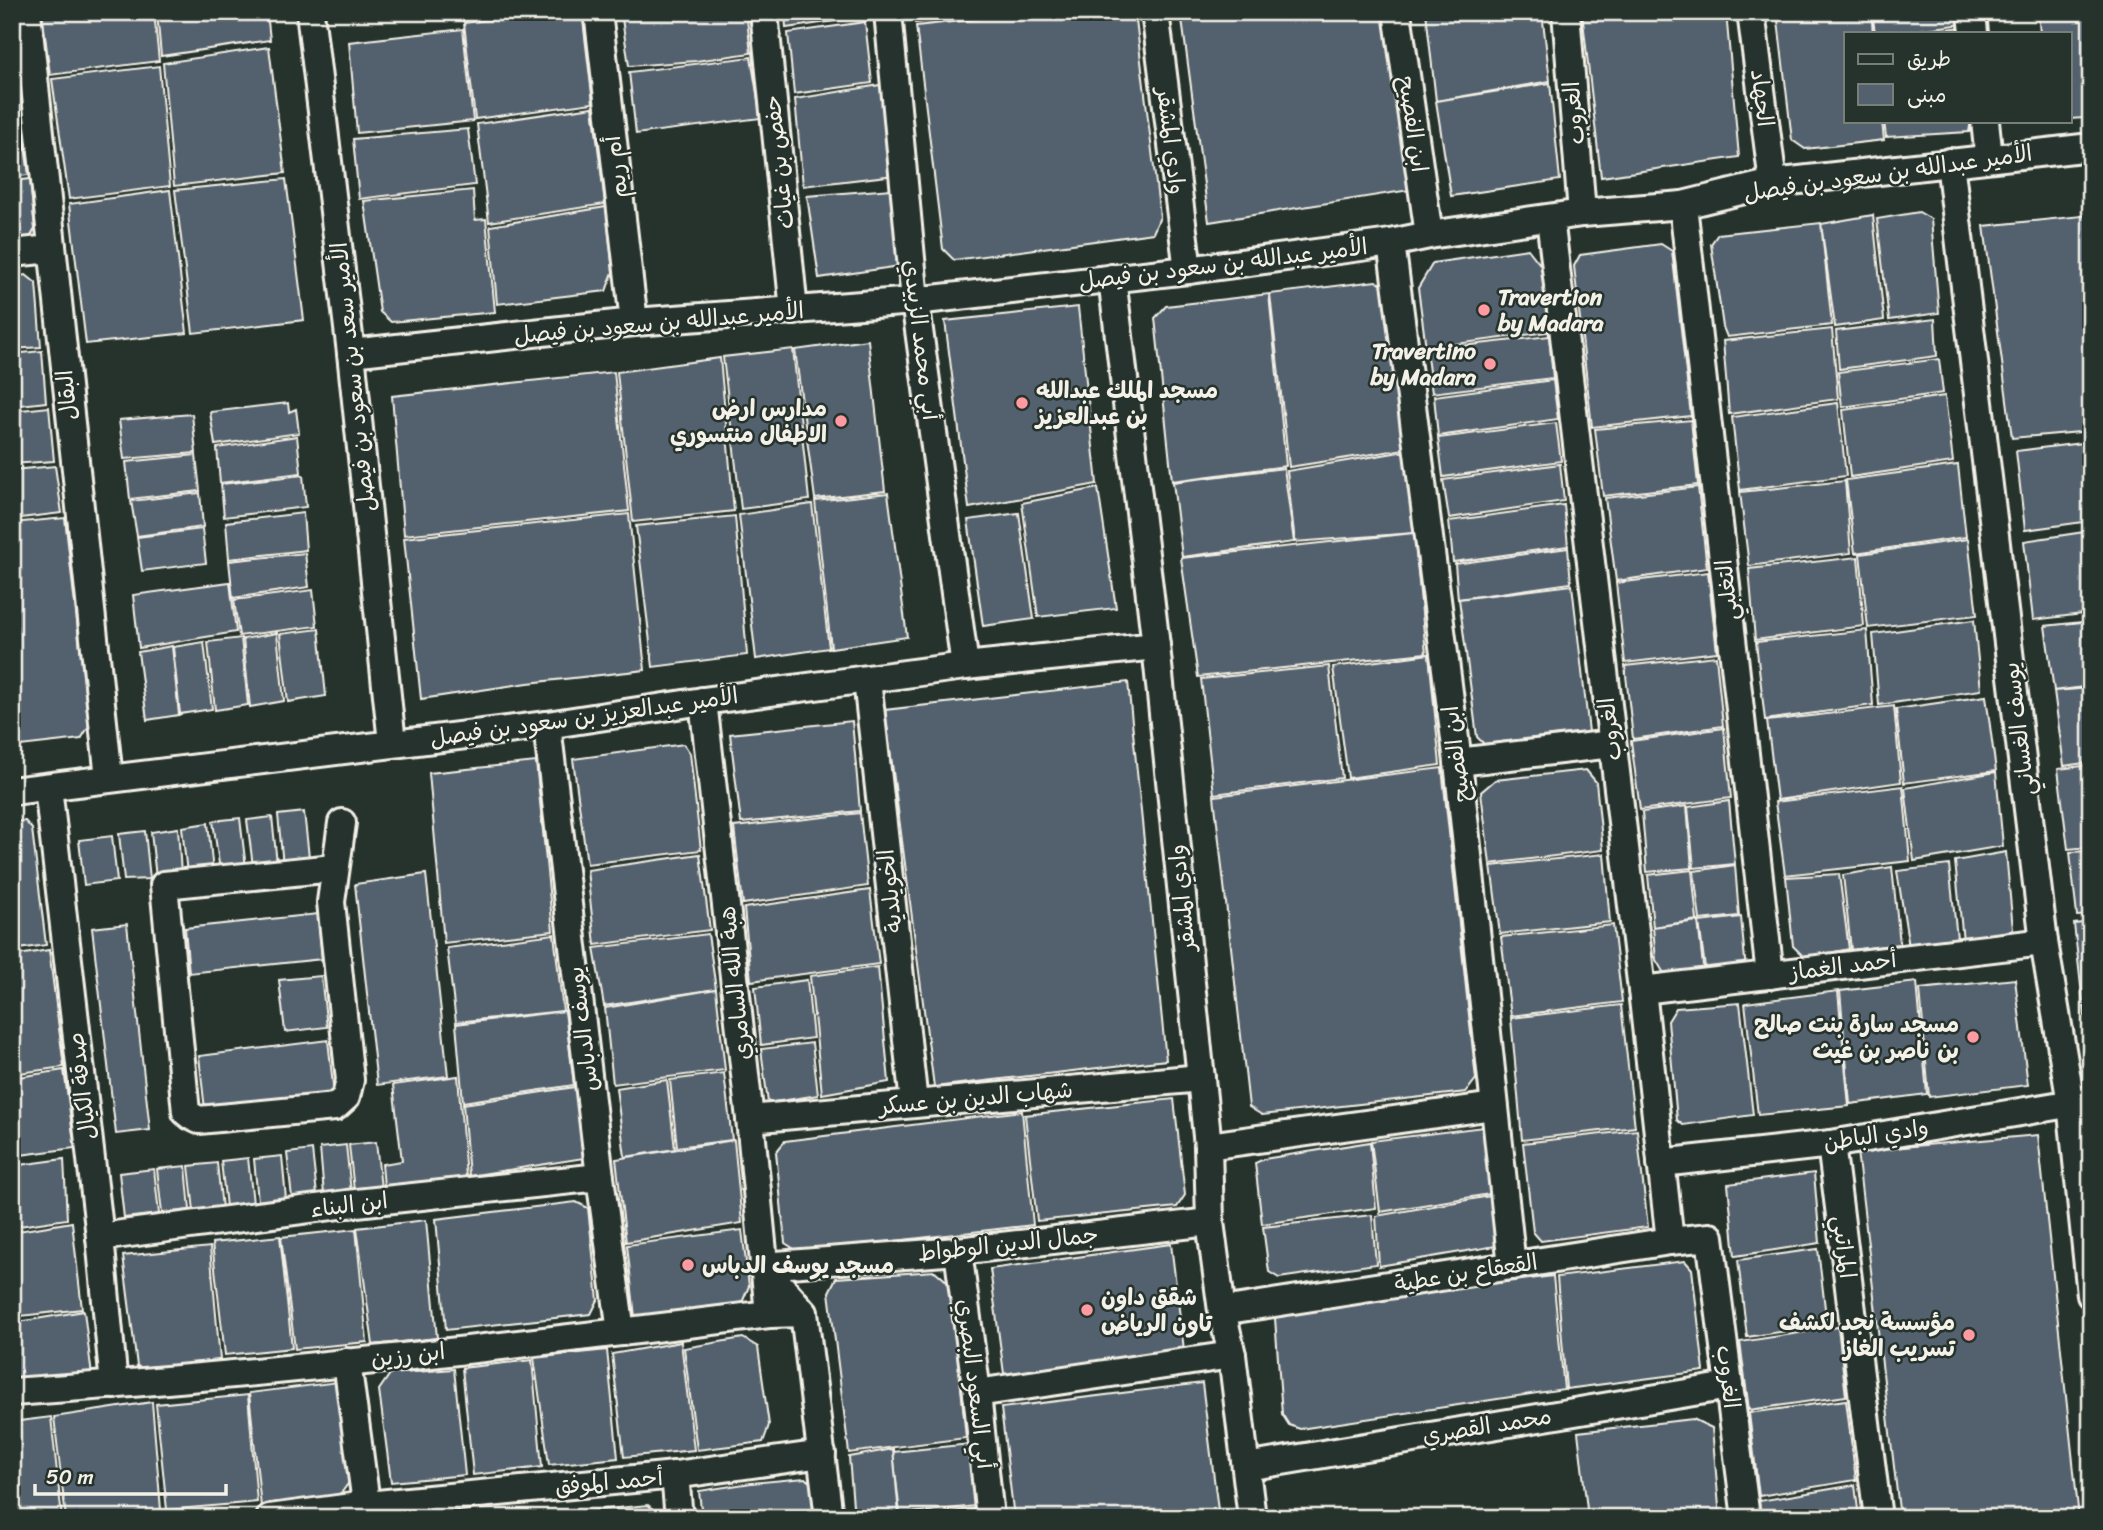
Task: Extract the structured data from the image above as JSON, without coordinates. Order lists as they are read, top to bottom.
{
  "streets": {
    "street": [
      "الجهاد",
      "الغروب",
      "ابن الفصيح",
      "وادي المشقر",
      "حفص بن غياث",
      "أم ريم",
      "الأمير عبدالله بن سعود بن فيصل",
      "أبي محمد الزبيدي",
      "الأمير سعد بن سعود بن فيصل",
      "البقال",
      "التغلبي",
      "الأمير عبدالعزيز بن سعود بن فيصل",
      "يوسف الغساني",
      "الخويلدية",
      "أحمد الغماز",
      "هبة الله السامري",
      "يوسف الدباس",
      "صدقة الكيال",
      "شهاب الدين بن عسكر",
      "وادي الباطن",
      "ابن البناء",
      "جمال الدين الوطواط",
      "المراتبي",
      "القعقاع بن عطية",
      "ابن رزين",
      "أبي السعود البصري",
      "محمد القصري",
      "أحمد الموفق"
    ]
  },
  "crossings": [
    ["الجهاد", "الأمير عبدالله بن سعود بن فيصل"],
    ["الغروب", "الأمير عبدالله بن سعود بن فيصل"],
    ["الغروب", "أحمد الغماز"],
    ["الغروب", "وادي الباطن"],
    ["الغروب", "القعقاع بن عطية"],
    ["الغروب", "محمد القصري"],
    ["ابن الفصيح", "الأمير عبدالله بن سعود بن فيصل"],
    ["ابن الفصيح", "القعقاع بن عطية"],
    ["وادي المشقر", "الأمير عبدالله بن سعود بن فيصل"],
    ["وادي المشقر", "الأمير عبدالعزيز بن سعود بن فيصل"],
    ["وادي المشقر", "شهاب الدين بن عسكر"],
    ["وادي المشقر", "جمال الدين الوطواط"],
    ["وادي المشقر", "القعقاع بن عطية"],
    ["وادي المشقر", "محمد القصري"],
    ["حفص بن غياث", "الأمير عبدالله بن سعود بن فيصل"],
    ["أم ريم", "الأمير عبدالله بن سعود بن فيصل"],
    ["الأمير عبدالله بن سعود بن فيصل", "أبي محمد الزبيدي"],
    ["الأمير عبدالله بن سعود بن فيصل", "الأمير سعد بن سعود بن فيصل"],
    ["الأمير عبدالله بن سعود بن فيصل", "التغلبي"],
    ["الأمير عبدالله بن سعود بن فيصل", "يوسف الغساني"],
    ["أبي محمد الزبيدي", "الأمير عبدالعزيز بن سعود بن فيصل"],
    ["الأمير سعد بن سعود بن فيصل", "الأمير عبدالعزيز بن سعود بن فيصل"],
    ["البقال", "الأمير عبدالعزيز بن سعود بن فيصل"],
    ["التغلبي", "أحمد الغماز"],
    ["الأمير عبدالعزيز بن سعود بن فيصل", "الخويلدية"],
    ["الأمير عبدالعزيز بن سعود بن فيصل", "هبة الله السامري"],
    ["الأمير عبدالعزيز بن سعود بن فيصل", "يوسف الدباس"],
    ["الأمير عبدالعزيز بن سعود بن فيصل", "صدقة الكيال"],
    ["يوسف الغساني", "أحمد الغماز"],
    ["يوسف الغساني", "وادي الباطن"],
    ["الخويلدية", "شهاب الدين بن عسكر"],
    ["هبة الله السامري", "شهاب الدين بن عسكر"],
    ["هبة الله السامري", "جمال الدين الوطواط"],
    ["هبة الله السامري", "ابن رزين"],
    ["يوسف الدباس", "ابن البناء"],
    ["يوسف الدباس", "ابن رزين"],
    ["صدقة الكيال", "ابن البناء"],
    ["صدقة الكيال", "ابن رزين"],
    ["وادي الباطن", "المراتبي"],
    ["جمال الدين الوطواط", "أبي السعود البصري"]
  ],
  "places": [
    "Travertion by Madara",
    "Travertino by Madara",
    "مسجد الملك عبدالله بن عبدالعزيز",
    "مدارس ارض الاطفال منتسوري",
    "مسجد سارة بنت صالح بن ناصر بن غيث",
    "مسجد يوسف الدباس",
    "شقق داون تاون الرياض",
    "مؤسسة نجد لكشف تسريب الغاز"
  ],
  "legend": ["طريق", "مبنى"],
  "scale_bar": "50 m"
}
